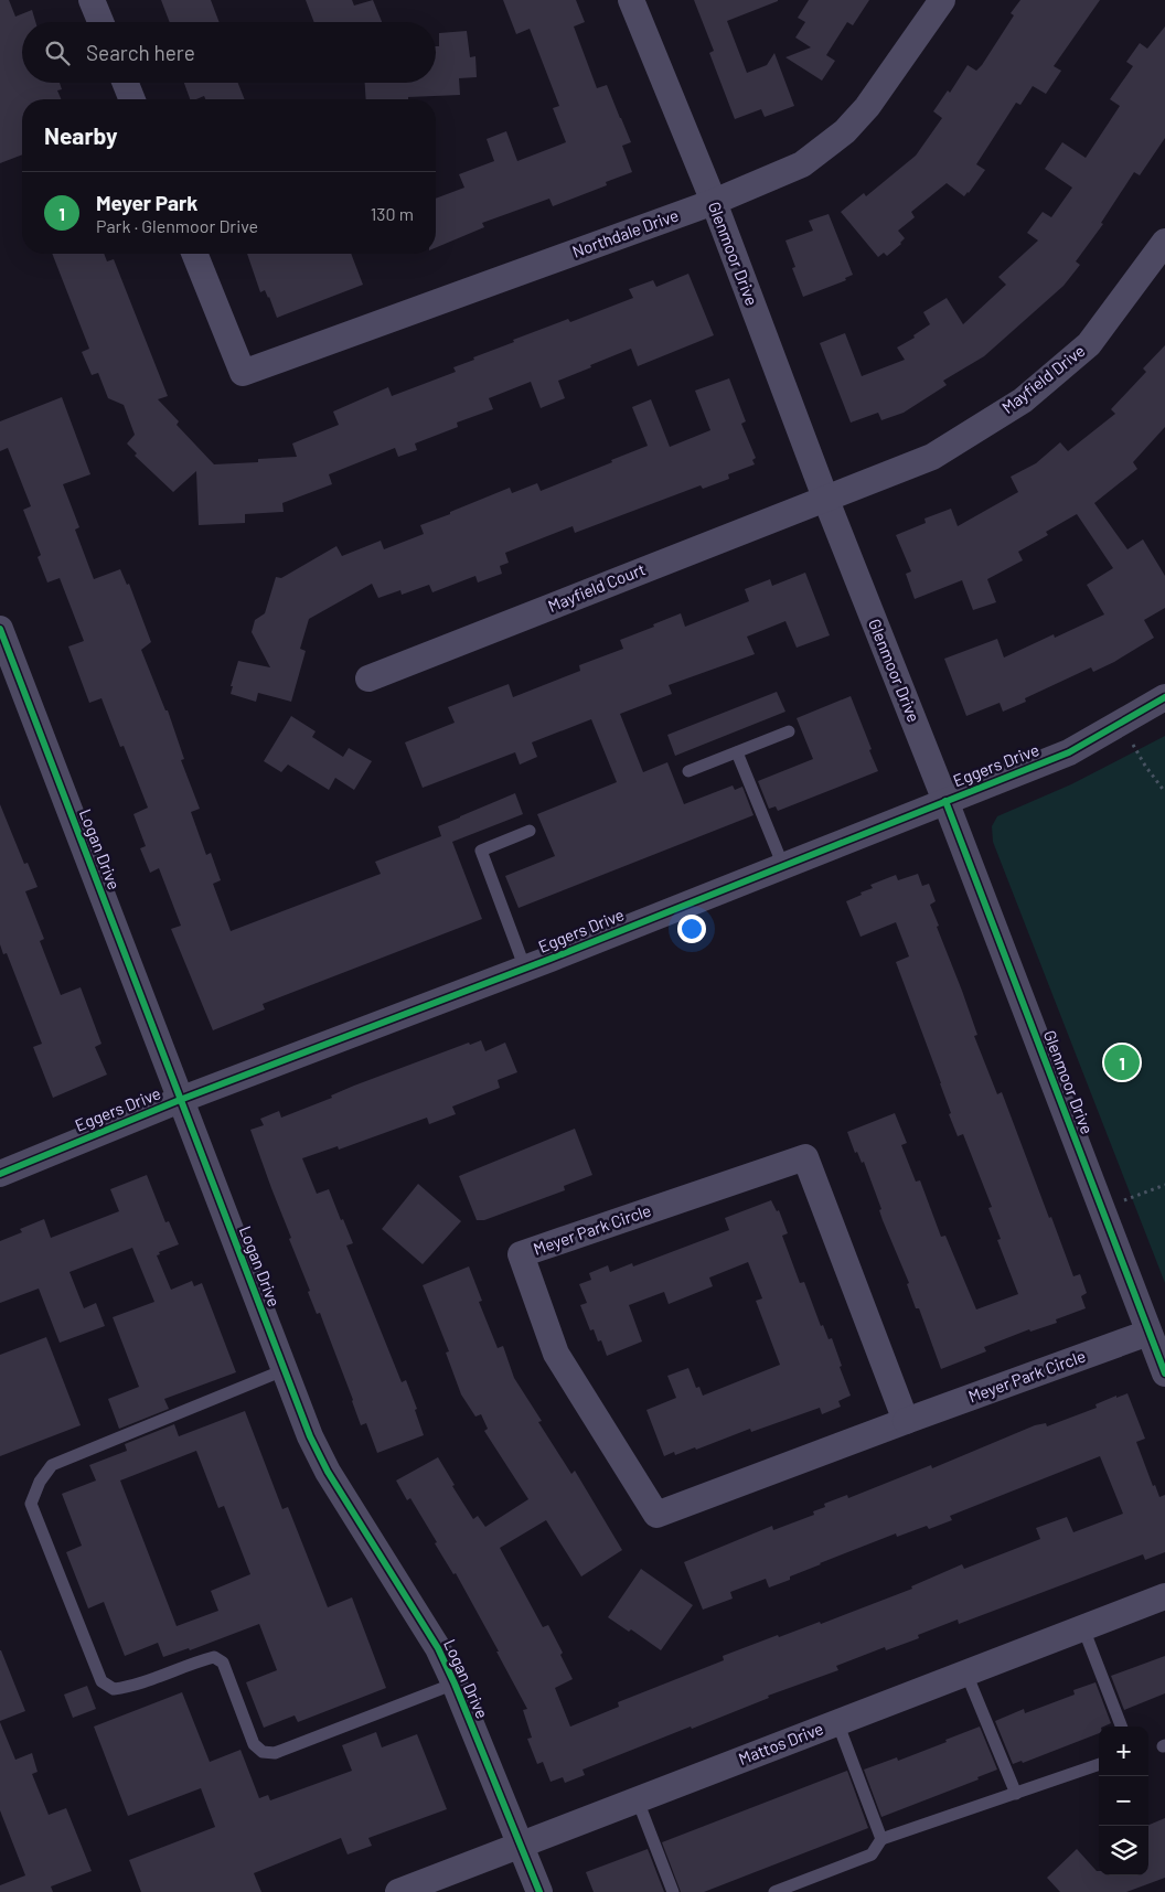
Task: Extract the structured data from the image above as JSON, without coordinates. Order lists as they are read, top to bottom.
{
  "streets": {
    "street": [
      "Northdale Drive",
      "Glenmoor Drive",
      "Mayfield Drive",
      "Mayfield Court",
      "Eggers Drive",
      "Logan Drive",
      "Meyer Park Circle",
      "Mattos Drive"
    ]
  },
  "crossings": [
    ["Northdale Drive", "Glenmoor Drive"],
    ["Glenmoor Drive", "Mayfield Drive"],
    ["Glenmoor Drive", "Mayfield Court"],
    ["Glenmoor Drive", "Eggers Drive"],
    ["Glenmoor Drive", "Meyer Park Circle"],
    ["Mayfield Drive", "Mayfield Court"],
    ["Eggers Drive", "Logan Drive"],
    ["Logan Drive", "Mattos Drive"]
  ],
  "page": {
    "search": "Search here",
    "heading": "Nearby",
    "list": [
      {
        "mark": "1",
        "name": "Meyer Park",
        "note": "Park · Glenmoor Drive",
        "value": "130 m"
      }
    ],
    "pins": "1",
    "map_buttons": ["+", "−"]
  }
}
